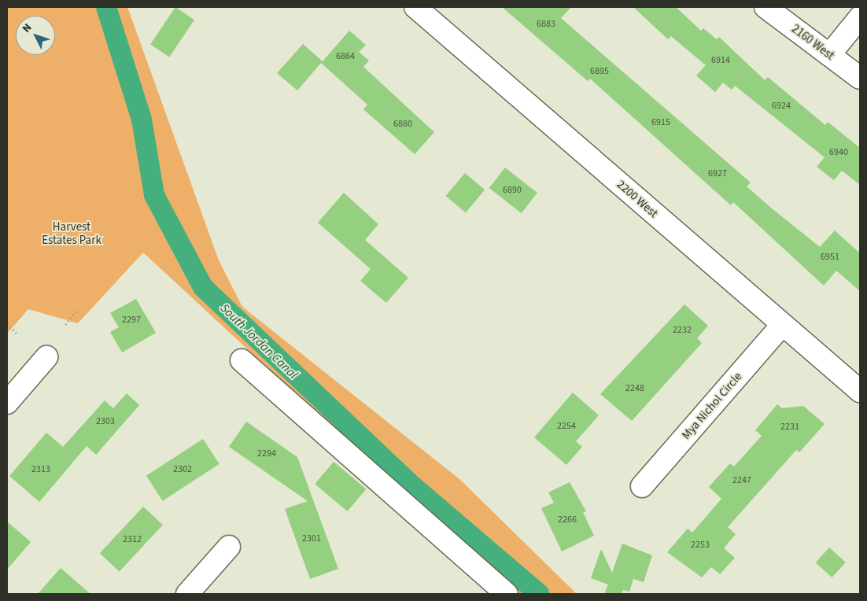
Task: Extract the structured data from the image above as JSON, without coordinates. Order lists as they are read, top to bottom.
{
  "streets": {
    "street": ["2160 West", "2200 West", "Mya Nichol Circle"]
  },
  "crossings": [
    ["2200 West", "Mya Nichol Circle"]
  ],
  "water": ["South Jordan Canal"],
  "parks": ["Harvest Estates Park"],
  "house_numbers": [
    "6883",
    "6864",
    "6914",
    "6895",
    "6924",
    "6915",
    "6880",
    "6940",
    "6927",
    "6890",
    "6951",
    "2297",
    "2232",
    "2248",
    "2303",
    "2254",
    "2231",
    "2294",
    "2313",
    "2302",
    "2247",
    "2266",
    "2301",
    "2312",
    "2253"
  ],
  "north": "top left"
}
